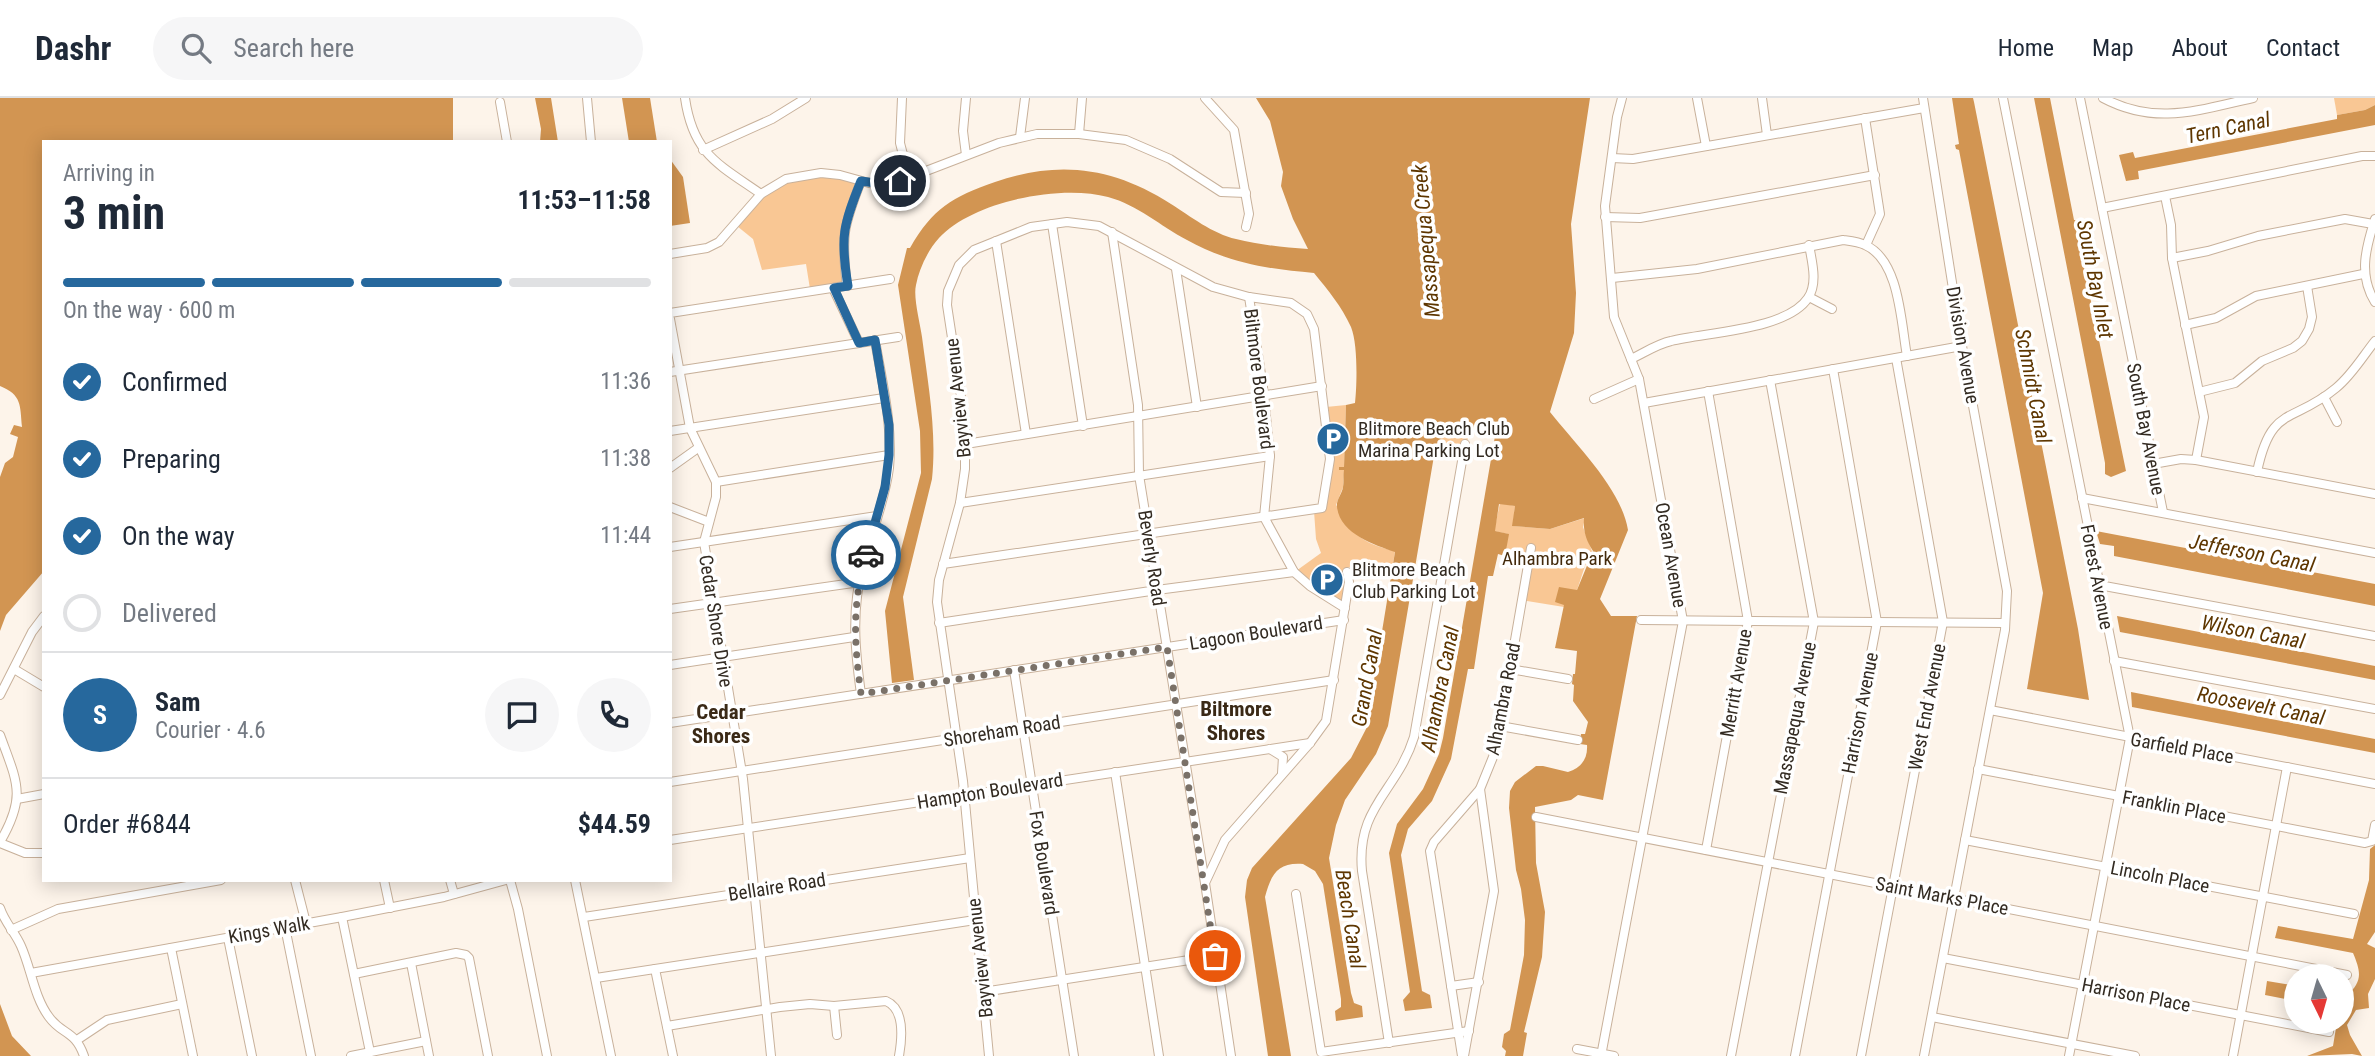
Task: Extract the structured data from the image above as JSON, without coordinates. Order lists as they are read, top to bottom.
{
  "streets": {
    "street": [
      "Division Avenue",
      "Biltmore Boulevard",
      "Bayview Avenue",
      "South Bay Avenue",
      "Ocean Avenue",
      "Beverly Road",
      "Forest Avenue",
      "Cedar Shore Drive",
      "Lagoon Boulevard",
      "Merritt Avenue",
      "Alhambra Road",
      "West End Avenue",
      "Harrison Avenue",
      "Massapequa Avenue",
      "Shoreham Road",
      "Garfield Place",
      "Hampton Boulevard",
      "Franklin Place",
      "Fox Boulevard",
      "Lincoln Place",
      "Bellaire Road",
      "Saint Marks Place",
      "Kings Walk",
      "Harrison Place"
    ]
  },
  "crossings": [
    ["Biltmore Boulevard", "Bayview Avenue"],
    ["Bayview Avenue", "Beverly Road"],
    ["Bayview Avenue", "Lagoon Boulevard"],
    ["Bayview Avenue", "Shoreham Road"],
    ["Bayview Avenue", "Hampton Boulevard"],
    ["Bayview Avenue", "Bellaire Road"],
    ["Ocean Avenue", "Saint Marks Place"],
    ["Beverly Road", "Lagoon Boulevard"],
    ["Beverly Road", "Shoreham Road"],
    ["Beverly Road", "Hampton Boulevard"],
    ["Forest Avenue", "Garfield Place"],
    ["Forest Avenue", "Franklin Place"],
    ["Forest Avenue", "Lincoln Place"],
    ["Forest Avenue", "Saint Marks Place"],
    ["Forest Avenue", "Harrison Place"],
    ["Cedar Shore Drive", "Lagoon Boulevard"],
    ["Cedar Shore Drive", "Shoreham Road"],
    ["Cedar Shore Drive", "Hampton Boulevard"],
    ["Cedar Shore Drive", "Bellaire Road"],
    ["Lagoon Boulevard", "Fox Boulevard"],
    ["Merritt Avenue", "Saint Marks Place"],
    ["West End Avenue", "Saint Marks Place"],
    ["Harrison Avenue", "Saint Marks Place"],
    ["Massapequa Avenue", "Saint Marks Place"],
    ["Shoreham Road", "Fox Boulevard"],
    ["Hampton Boulevard", "Fox Boulevard"]
  ],
  "districts": ["Biltmore Shores", "Cedar Shores"],
  "water": [
    "Tern Canal",
    "Massapequa Creek",
    "South Bay Inlet",
    "Schmidt Canal",
    "Jefferson Canal",
    "Wilson Canal",
    "Grand Canal",
    "Alhambra Canal",
    "Roosevelt Canal",
    "Beach Canal"
  ],
  "parks": ["Alhambra Park"],
  "places": {
    "parking": ["Blitmore Beach Club Marina Parking Lot", "Blitmore Beach Club Parking Lot"]
  },
  "north": "bottom",
  "page": {
    "header": "Dashr",
    "search": "Search here",
    "nav": [
      "Home",
      "Map",
      "About",
      "Contact"
    ],
    "heading": ["3 min", "Arriving in", "11:53–11:58"],
    "panel": [
      "Sam",
      "Courier · 4.6",
      "Order #6844",
      "$44.59"
    ],
    "bar": "On the way · 600 m",
    "list": [
      ["Confirmed", "11:36"],
      ["Preparing", "11:38"],
      ["On the way", "11:44"],
      "Delivered"
    ],
    "round": "S"
  }
}
